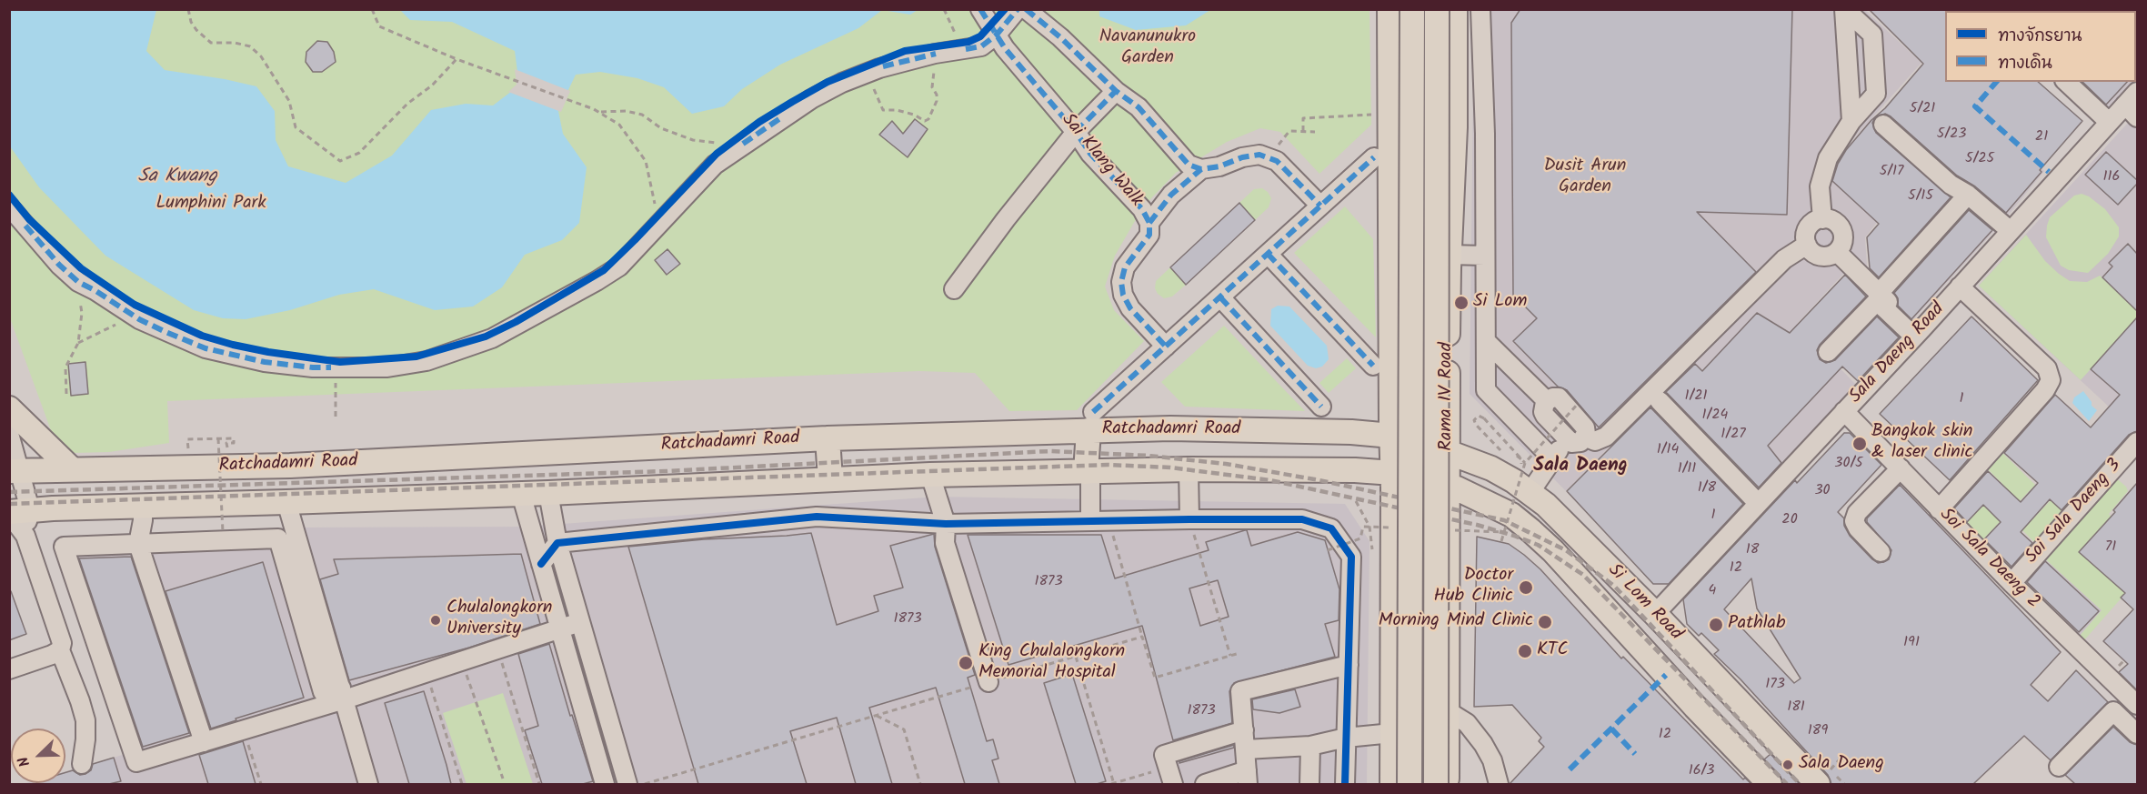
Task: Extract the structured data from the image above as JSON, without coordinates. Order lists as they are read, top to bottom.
{
  "streets": {
    "main road": ["Rama IV Road", "Ratchadamri Road", "Si Lom Road"],
    "street": [
      "Sai Klang Walk",
      "Sala Daeng Road",
      "Soi Sala Daeng 3",
      "Soi Sala Daeng 2"
    ]
  },
  "crossings": [
    ["Sala Daeng Road", "Soi Sala Daeng 2"],
    ["Sala Daeng Road", "Si Lom Road"],
    ["Rama IV Road", "Ratchadamri Road"],
    ["Rama IV Road", "Si Lom Road"],
    ["Ratchadamri Road", "Si Lom Road"],
    ["Soi Sala Daeng 3", "Soi Sala Daeng 2"]
  ],
  "districts": ["Sala Daeng"],
  "water": ["Sa Kwang"],
  "parks": ["Navanunukro Garden", "Dusit Arun Garden", "Lumphini Park"],
  "places": [
    "Si Lom",
    "Bangkok skin & laser clinic",
    "Doctor Hub Clinic",
    "Chulalongkorn University",
    "Morning Mind Clinic",
    "Pathlab",
    "KTC",
    "King Chulalongkorn Memorial Hospital",
    "Sala Daeng"
  ],
  "house_numbers": [
    "5/21",
    "5/23",
    "21",
    "5/25",
    "5/17",
    "116",
    "5/15",
    "1/21",
    "1",
    "1/24",
    "1/27",
    "1/14",
    "30/5",
    "1/11",
    "1/8",
    "30",
    "1",
    "20",
    "71",
    "18",
    "12",
    "1873",
    "4",
    "1873",
    "191",
    "173",
    "181",
    "1873",
    "189",
    "12",
    "16/3"
  ],
  "legend": ["ทางจักรยาน", "ทางเดิน"],
  "north": "bottom left"
}
